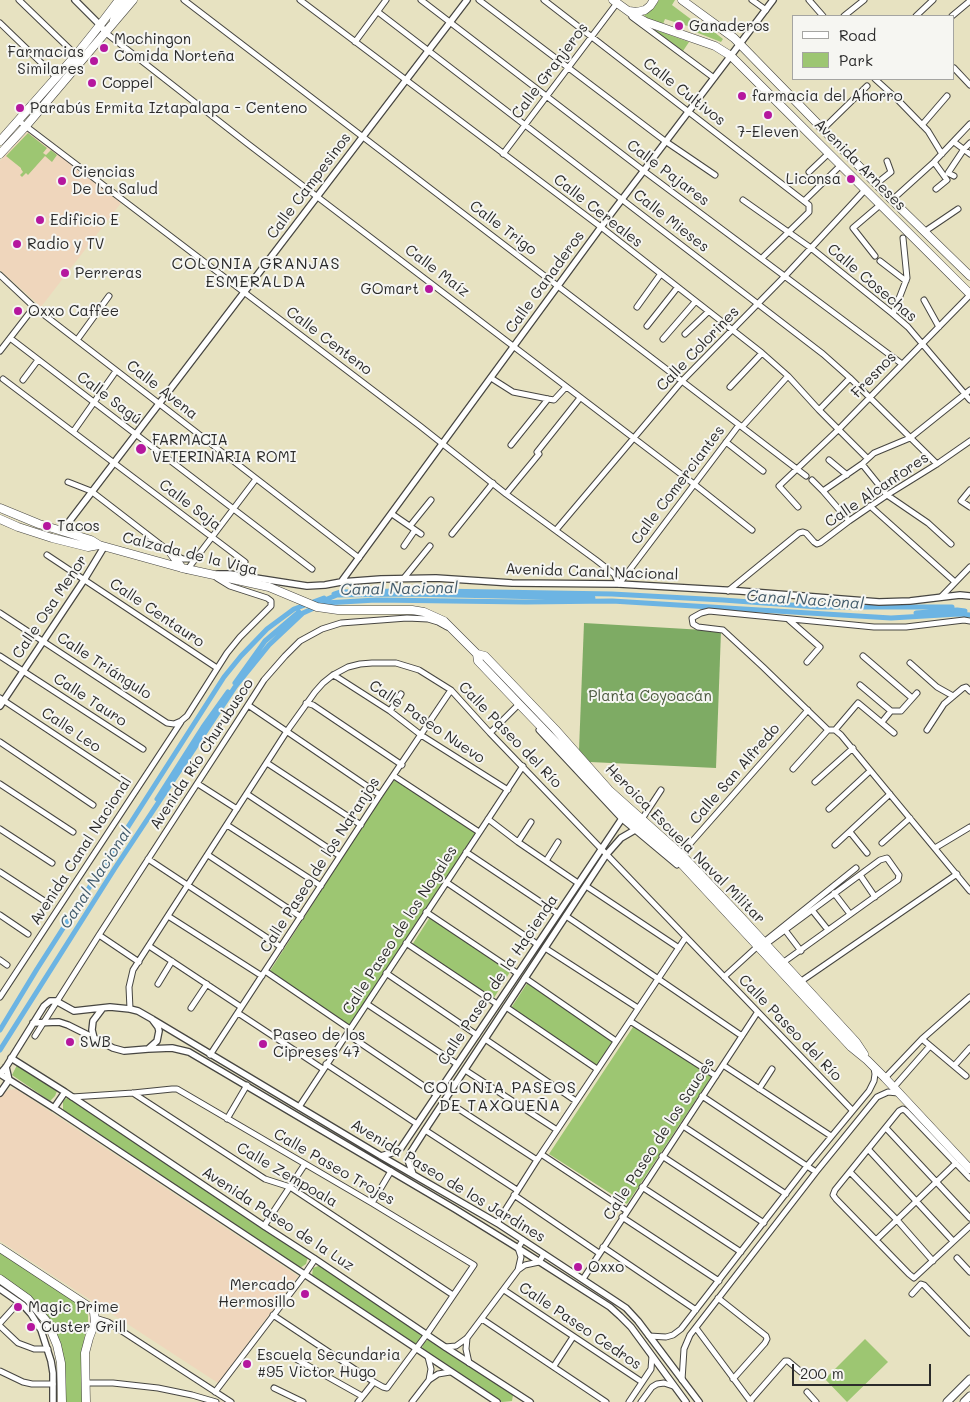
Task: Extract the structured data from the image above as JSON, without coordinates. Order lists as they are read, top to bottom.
{
  "streets": {
    "main road": ["Avenida Arneses", "Calzada de la Viga", "Heroica Escuela Naval Militar"],
    "street": [
      "Calle Granjeros",
      "Calle Cultivos",
      "Calle Pajares",
      "Calle Campesinos",
      "Calle Cereales",
      "Calle Mieses",
      "Calle Trigo",
      "Calle Maíz",
      "Calle Ganaderos",
      "Calle Cosechas",
      "Calle Centeno",
      "Calle Colorines",
      "Fresnos",
      "Calle Avena",
      "Calle Sagú",
      "Calle Comerciantes",
      "Calle Alcanfores",
      "Calle Soja",
      "Avenida Canal Nacional",
      "Calle Osa Menor",
      "Calle Centauro",
      "Calle Triángulo",
      "Calle Tauro",
      "Calle Paseo Nuevo",
      "Calle Leo",
      "Calle Paseo del Río",
      "Avenida Río Churubusco",
      "Calle San Alfredo",
      "Calle Paseo de los Naranjos",
      "Calle Paseo de los Nogales",
      "Calle Paseo de la Hacienda",
      "Calle Paseo de los Sauces",
      "Calle Paseo Trojes",
      "Calle Zempoala",
      "Avenida Paseo de los Jardines",
      "Avenida Paseo de la Luz",
      "Calle Paseo Cedros"
    ]
  },
  "crossings": [
    ["Calle Granjeros", "Calle Cultivos"],
    ["Calle Granjeros", "Calle Pajares"],
    ["Calle Granjeros", "Calle Cereales"],
    ["Calle Granjeros", "Calle Mieses"],
    ["Calle Cultivos", "Calle Ganaderos"],
    ["Avenida Arneses", "Calle Ganaderos"],
    ["Avenida Arneses", "Calle Colorines"],
    ["Avenida Arneses", "Fresnos"],
    ["Calle Pajares", "Calle Campesinos"],
    ["Calle Pajares", "Calle Ganaderos"],
    ["Calle Pajares", "Calle Colorines"],
    ["Calle Pajares", "Fresnos"],
    ["Calle Campesinos", "Calle Cereales"],
    ["Calle Campesinos", "Calle Mieses"],
    ["Calle Campesinos", "Calle Trigo"],
    ["Calle Campesinos", "Calle Maíz"],
    ["Calle Campesinos", "Calle Centeno"],
    ["Calle Campesinos", "Calle Avena"],
    ["Calle Campesinos", "Calle Sagú"],
    ["Calle Campesinos", "Calle Soja"],
    ["Calle Campesinos", "Calzada de la Viga"],
    ["Calle Cereales", "Calle Ganaderos"],
    ["Calle Cereales", "Calle Colorines"],
    ["Calle Cereales", "Fresnos"],
    ["Calle Cereales", "Calle Comerciantes"],
    ["Calle Mieses", "Calle Ganaderos"],
    ["Calle Mieses", "Calle Colorines"],
    ["Calle Mieses", "Fresnos"],
    ["Calle Mieses", "Calle Alcanfores"],
    ["Calle Trigo", "Calle Ganaderos"],
    ["Calle Trigo", "Calle Colorines"],
    ["Calle Trigo", "Fresnos"],
    ["Calle Trigo", "Calle Comerciantes"],
    ["Calle Maíz", "Calle Ganaderos"],
    ["Calle Maíz", "Calle Colorines"],
    ["Calle Maíz", "Calle Comerciantes"],
    ["Calle Ganaderos", "Calle Centeno"],
    ["Calle Ganaderos", "Calle Avena"],
    ["Calle Ganaderos", "Avenida Canal Nacional"],
    ["Calle Cosechas", "Calle Colorines"],
    ["Calle Cosechas", "Fresnos"],
    ["Calle Centeno", "Calle Colorines"],
    ["Calle Centeno", "Calle Comerciantes"],
    ["Calle Centeno", "Avenida Canal Nacional"],
    ["Calle Comerciantes", "Avenida Canal Nacional"],
    ["Calle Alcanfores", "Avenida Canal Nacional"],
    ["Calzada de la Viga", "Avenida Canal Nacional"],
    ["Calzada de la Viga", "Calle Osa Menor"],
    ["Calzada de la Viga", "Heroica Escuela Naval Militar"],
    ["Avenida Canal Nacional", "Calle Centauro"],
    ["Avenida Canal Nacional", "Calle Triángulo"],
    ["Calle Osa Menor", "Calle Centauro"],
    ["Calle Osa Menor", "Calle Triángulo"],
    ["Calle Osa Menor", "Calle Tauro"],
    ["Calle Osa Menor", "Calle Leo"],
    ["Calle Paseo Nuevo", "Calle Paseo del Río"],
    ["Calle Paseo Nuevo", "Calle Paseo de los Naranjos"],
    ["Calle Paseo Nuevo", "Calle Paseo de los Nogales"],
    ["Calle Paseo del Río", "Calle Paseo de los Naranjos"],
    ["Calle Paseo del Río", "Calle Paseo de los Nogales"],
    ["Calle Paseo del Río", "Calle Paseo de la Hacienda"],
    ["Calle Paseo del Río", "Calle Paseo de los Sauces"],
    ["Calle Paseo del Río", "Avenida Paseo de los Jardines"],
    ["Avenida Río Churubusco", "Heroica Escuela Naval Militar"],
    ["Calle San Alfredo", "Heroica Escuela Naval Militar"],
    ["Heroica Escuela Naval Militar", "Calle Paseo de la Hacienda"],
    ["Calle Paseo de los Naranjos", "Avenida Paseo de los Jardines"],
    ["Calle Paseo de los Nogales", "Avenida Paseo de los Jardines"],
    ["Calle Paseo de los Sauces", "Avenida Paseo de los Jardines"],
    ["Calle Paseo Trojes", "Calle Zempoala"]
  ],
  "districts": ["COLONIA GRANJAS ESMERALDA", "COLONIA PASEOS DE TAXQUEÑA"],
  "water": ["Canal Nacional"],
  "parks": ["Planta Coyoacán"],
  "places": [
    "Ganaderos",
    "Mochingon Comida Norteña",
    "Farmacias Similares",
    "Coppel",
    "farmacia del Ahorro",
    "Parabús Ermita Iztapalapa - Centeno",
    "7-Eleven",
    "Liconsa",
    "Ciencias De La Salud",
    "Edificio E",
    "Radio y TV",
    "Perreras",
    "GOmart",
    "Oxxo Caffee",
    "FARMACIA VETERINARIA ROMI",
    "Tacos",
    "SWB",
    "Paseo de los Cipreses 47",
    "Oxxo",
    "Mercado Hermosillo",
    "Magic Prime",
    "Custer Grill",
    "Escuela Secundaria #95 Victor Hugo"
  ],
  "legend": ["Road", "Park"],
  "scale_bar": "200 m"
}
